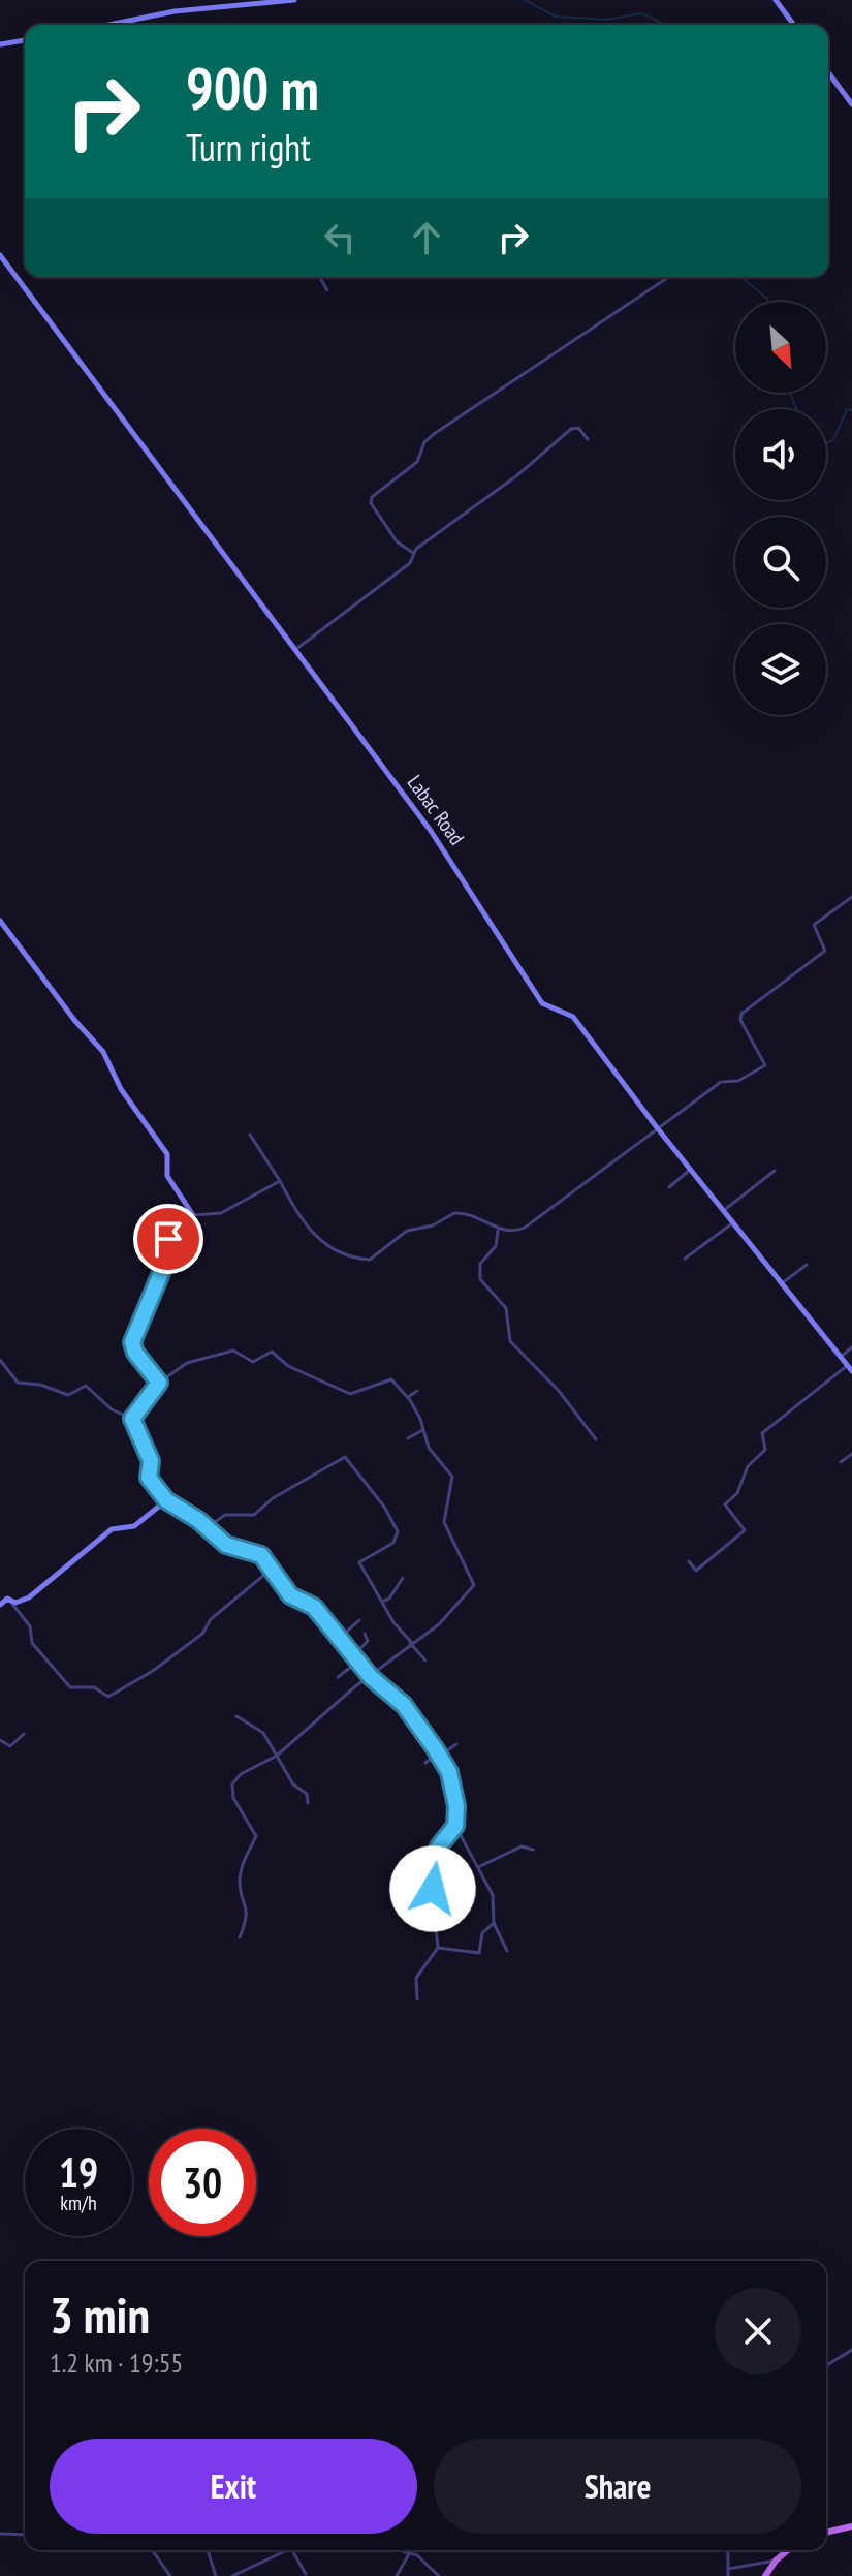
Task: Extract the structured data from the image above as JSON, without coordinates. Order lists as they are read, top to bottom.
{
  "streets": {
    "street": ["Labac Road"]
  },
  "north": "bottom right",
  "page": {
    "turn": ["900 m", "Turn right"],
    "speed": "19 km/h",
    "limit": "30",
    "heading": ["3 min", "1.2 km · 19:55"],
    "buttons": ["Exit", "Share"]
  }
}
